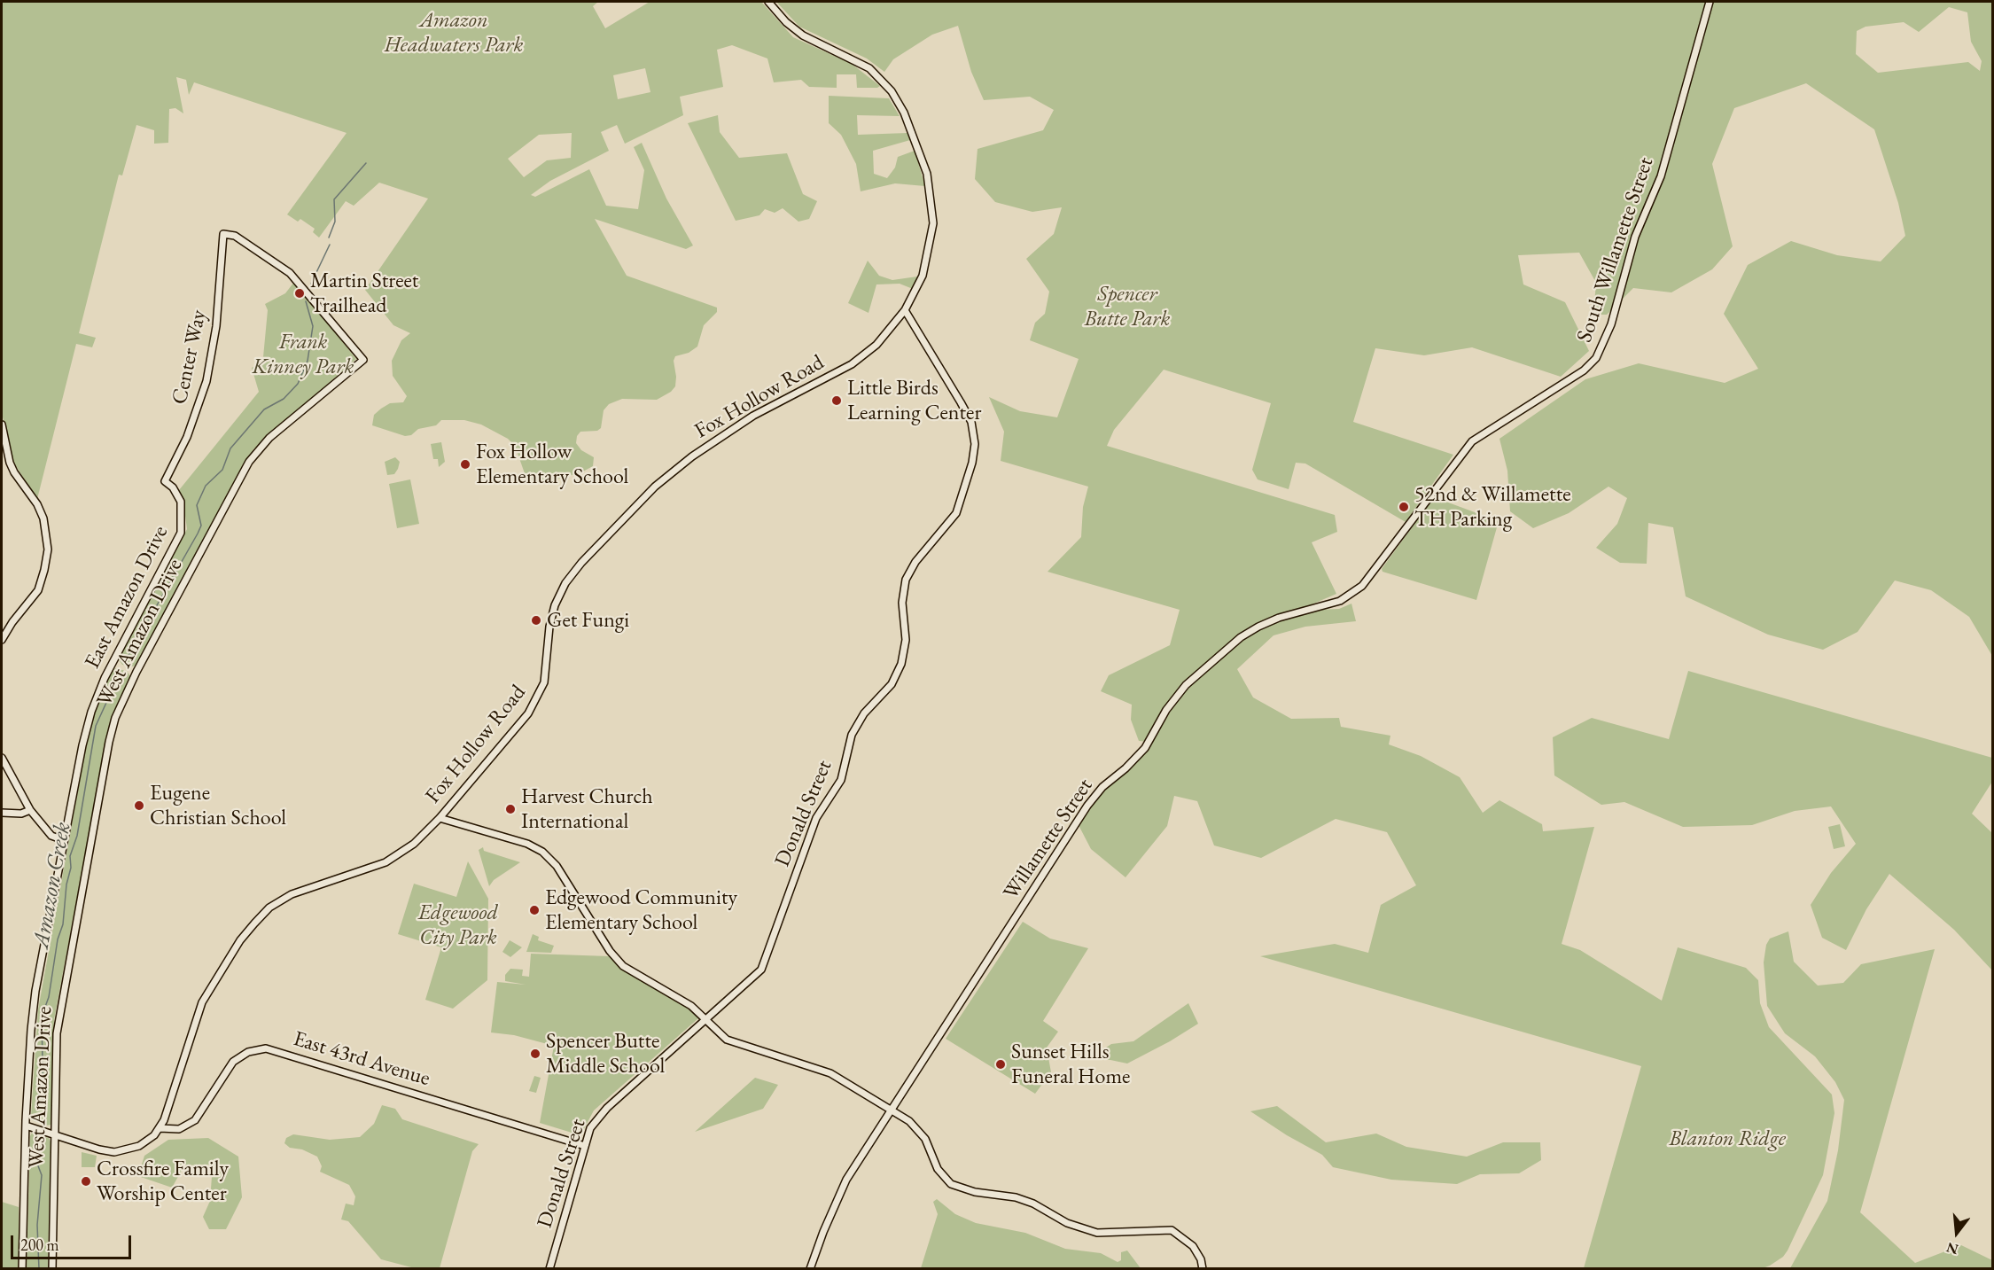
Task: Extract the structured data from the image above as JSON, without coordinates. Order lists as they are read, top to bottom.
{
  "streets": {
    "street": [
      "South Willamette Street",
      "Center Way",
      "Fox Hollow Road",
      "East Amazon Drive",
      "West Amazon Drive",
      "Donald Street",
      "Willamette Street",
      "East 43rd Avenue"
    ]
  },
  "crossings": [
    ["South Willamette Street", "Willamette Street"],
    ["Center Way", "East Amazon Drive"],
    ["Center Way", "West Amazon Drive"],
    ["Fox Hollow Road", "Donald Street"],
    ["Fox Hollow Road", "East 43rd Avenue"],
    ["Donald Street", "East 43rd Avenue"]
  ],
  "water": ["Amazon Creek"],
  "parks": [
    "Amazon Headwaters Park",
    "Spencer Butte Park",
    "Frank Kinney Park",
    "Edgewood City Park",
    "Blanton Ridge"
  ],
  "places": [
    "Martin Street Trailhead",
    "Little Birds Learning Center",
    "Fox Hollow Elementary School",
    "52nd & Willamette TH Parking",
    "Get Fungi",
    "Eugene Christian School",
    "Harvest Church International",
    "Edgewood Community Elementary School",
    "Spencer Butte Middle School",
    "Sunset Hills Funeral Home",
    "Crossfire Family Worship Center"
  ],
  "scale_bar": "200 m",
  "north": "bottom"
}
